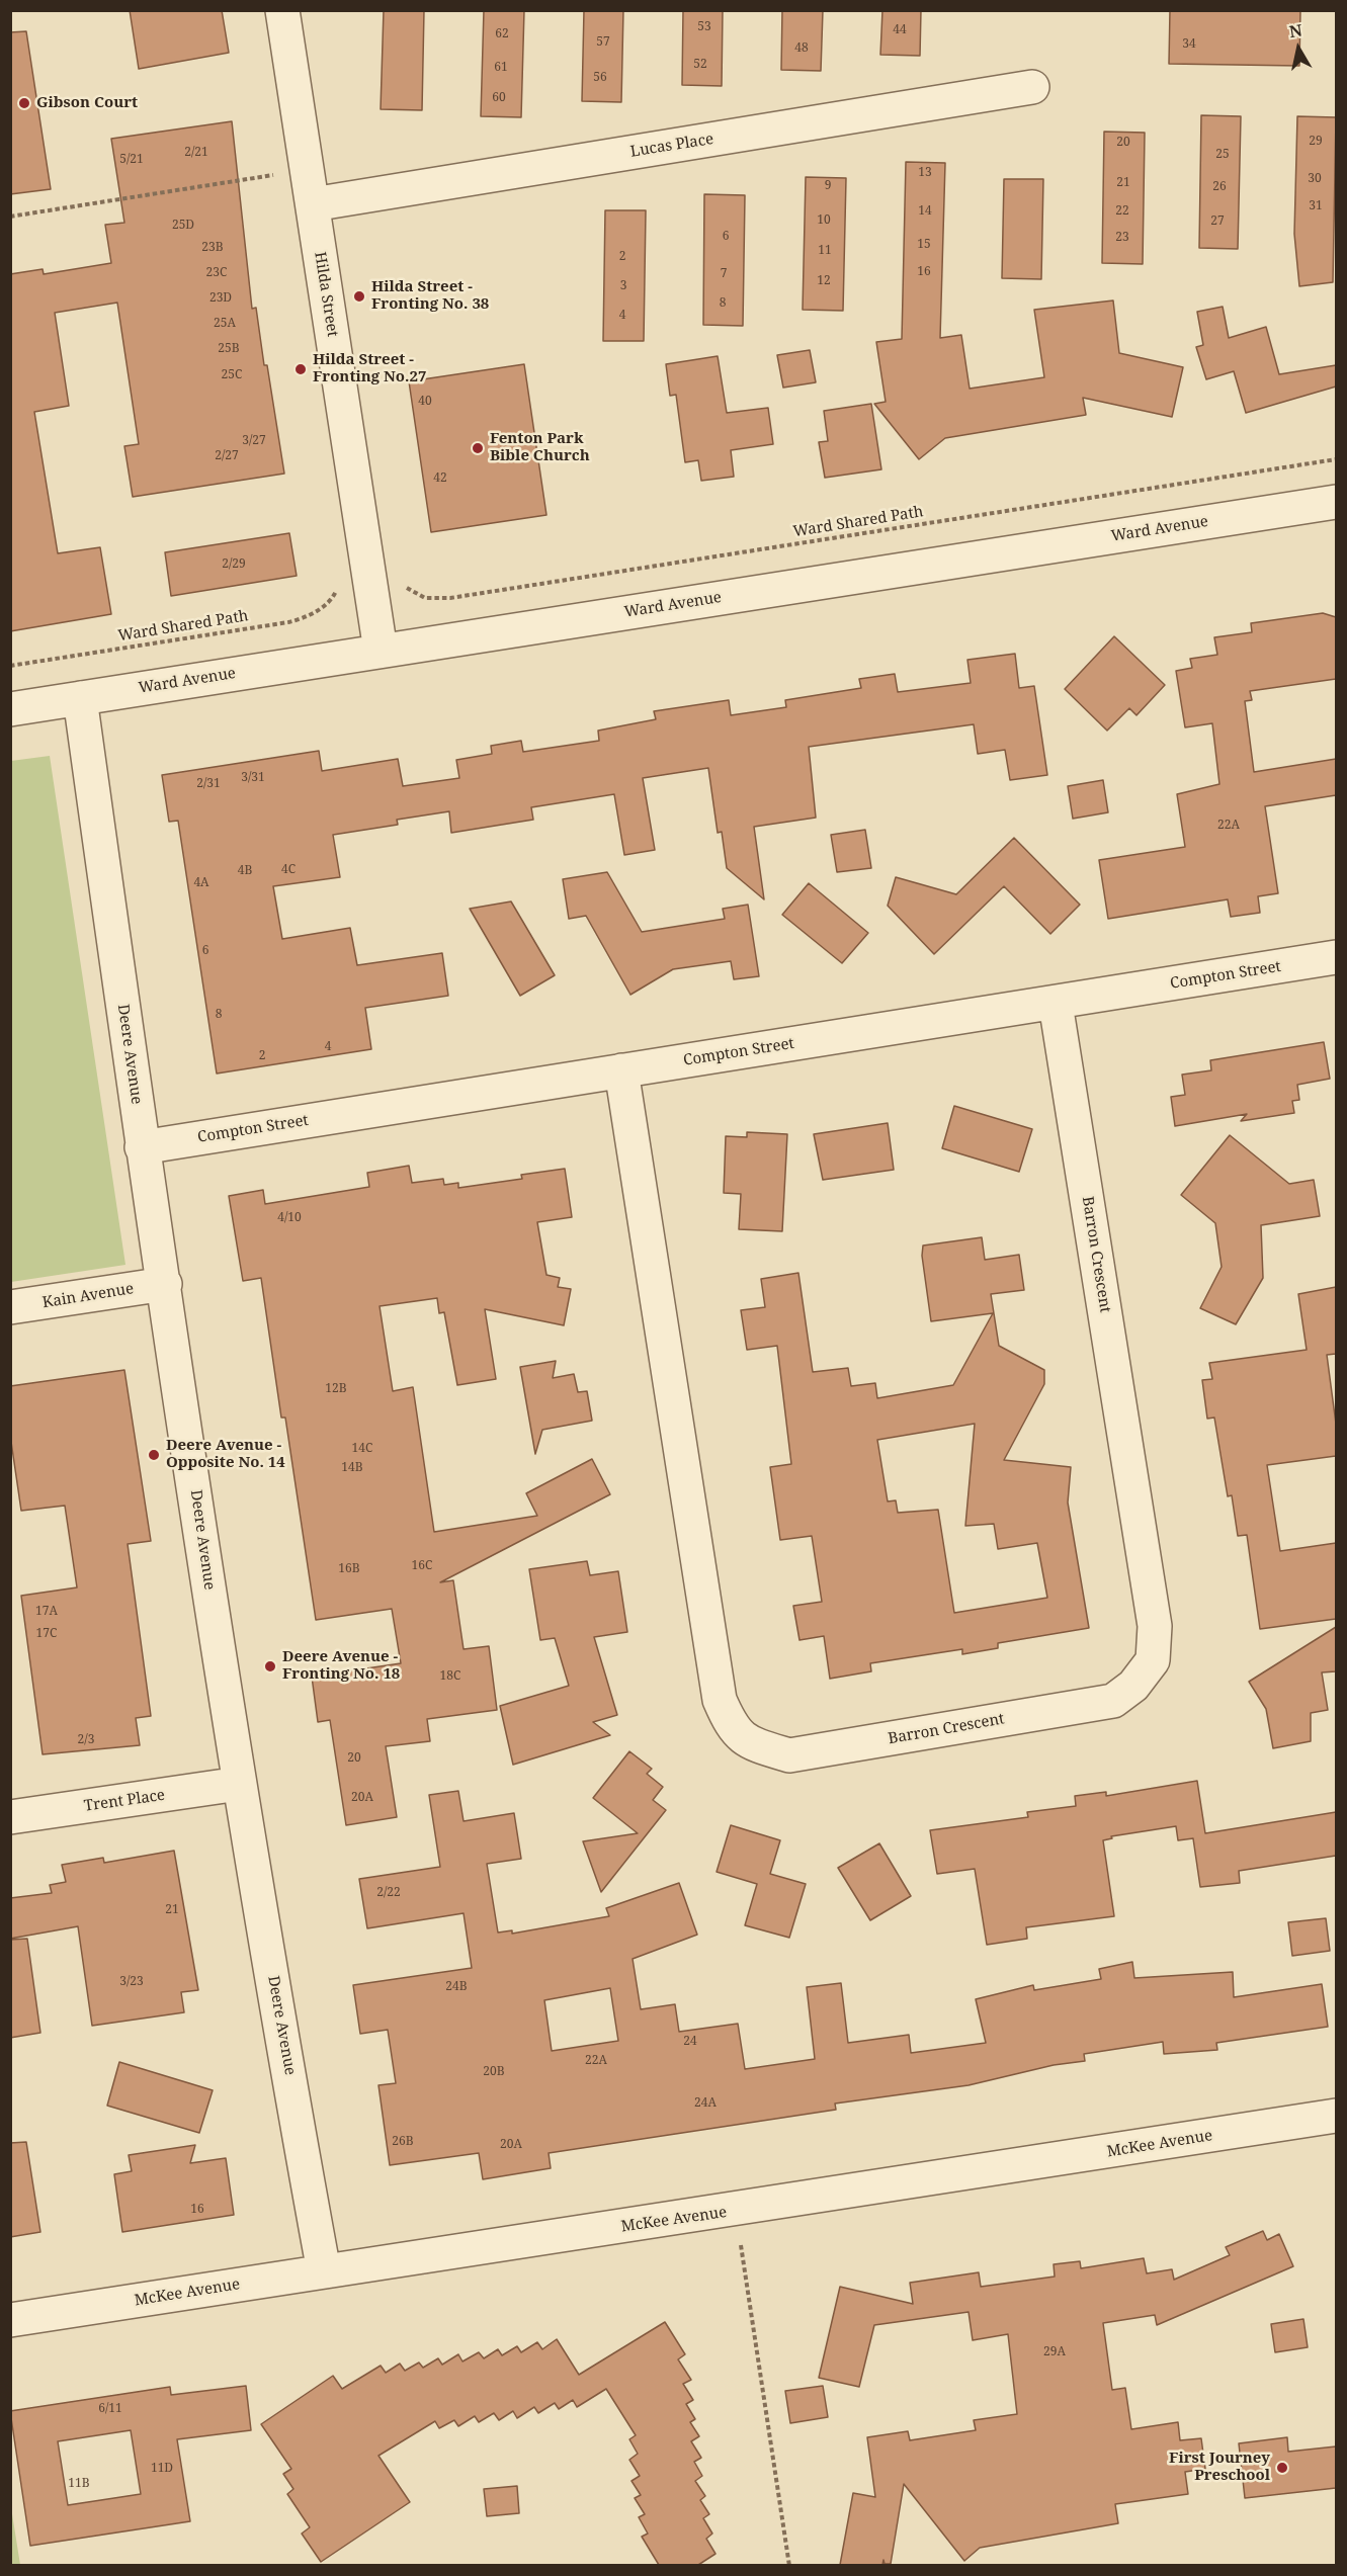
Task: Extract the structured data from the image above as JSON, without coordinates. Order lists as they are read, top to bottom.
{
  "streets": {
    "street": [
      "Lucas Place",
      "Hilda Street",
      "Ward Avenue",
      "Compton Street",
      "Deere Avenue",
      "Barron Crescent",
      "Kain Avenue",
      "Trent Place",
      "McKee Avenue"
    ],
    "path": ["Ward Shared Path"]
  },
  "crossings": [
    ["Lucas Place", "Hilda Street"],
    ["Hilda Street", "Ward Avenue"],
    ["Ward Avenue", "Deere Avenue"],
    ["Compton Street", "Deere Avenue"],
    ["Compton Street", "Barron Crescent"],
    ["Deere Avenue", "Kain Avenue"],
    ["Deere Avenue", "Trent Place"],
    ["Deere Avenue", "McKee Avenue"]
  ],
  "places": [
    "Gibson Court",
    "Hilda Street - Fronting No. 38",
    "Hilda Street - Fronting No.27",
    "Fenton Park Bible Church",
    "Deere Avenue - Opposite No. 14",
    "Deere Avenue - Fronting No. 18",
    "First Journey Preschool"
  ],
  "house_numbers": [
    "53",
    "44",
    "62",
    "57",
    "34",
    "48",
    "52",
    "61",
    "56",
    "60",
    "29",
    "20",
    "2/21",
    "25",
    "5/21",
    "13",
    "30",
    "21",
    "9",
    "26",
    "31",
    "14",
    "22",
    "10",
    "27",
    "25D",
    "6",
    "23",
    "15",
    "23B",
    "11",
    "2",
    "16",
    "23C",
    "7",
    "12",
    "3",
    "23D",
    "8",
    "4",
    "25A",
    "25B",
    "25C",
    "40",
    "3/27",
    "2/27",
    "42",
    "2/29",
    "3/31",
    "2/31",
    "22A",
    "4C",
    "4B",
    "4A",
    "6",
    "8",
    "4",
    "2",
    "4/10",
    "12B",
    "14C",
    "14B",
    "16C",
    "16B",
    "17A",
    "17C",
    "18C",
    "2/3",
    "20",
    "20A",
    "2/22",
    "21",
    "3/23",
    "24B",
    "24",
    "22A",
    "20B",
    "24A",
    "26B",
    "20A",
    "16",
    "29A",
    "6/11",
    "11D",
    "11B"
  ],
  "north": "top"
}
